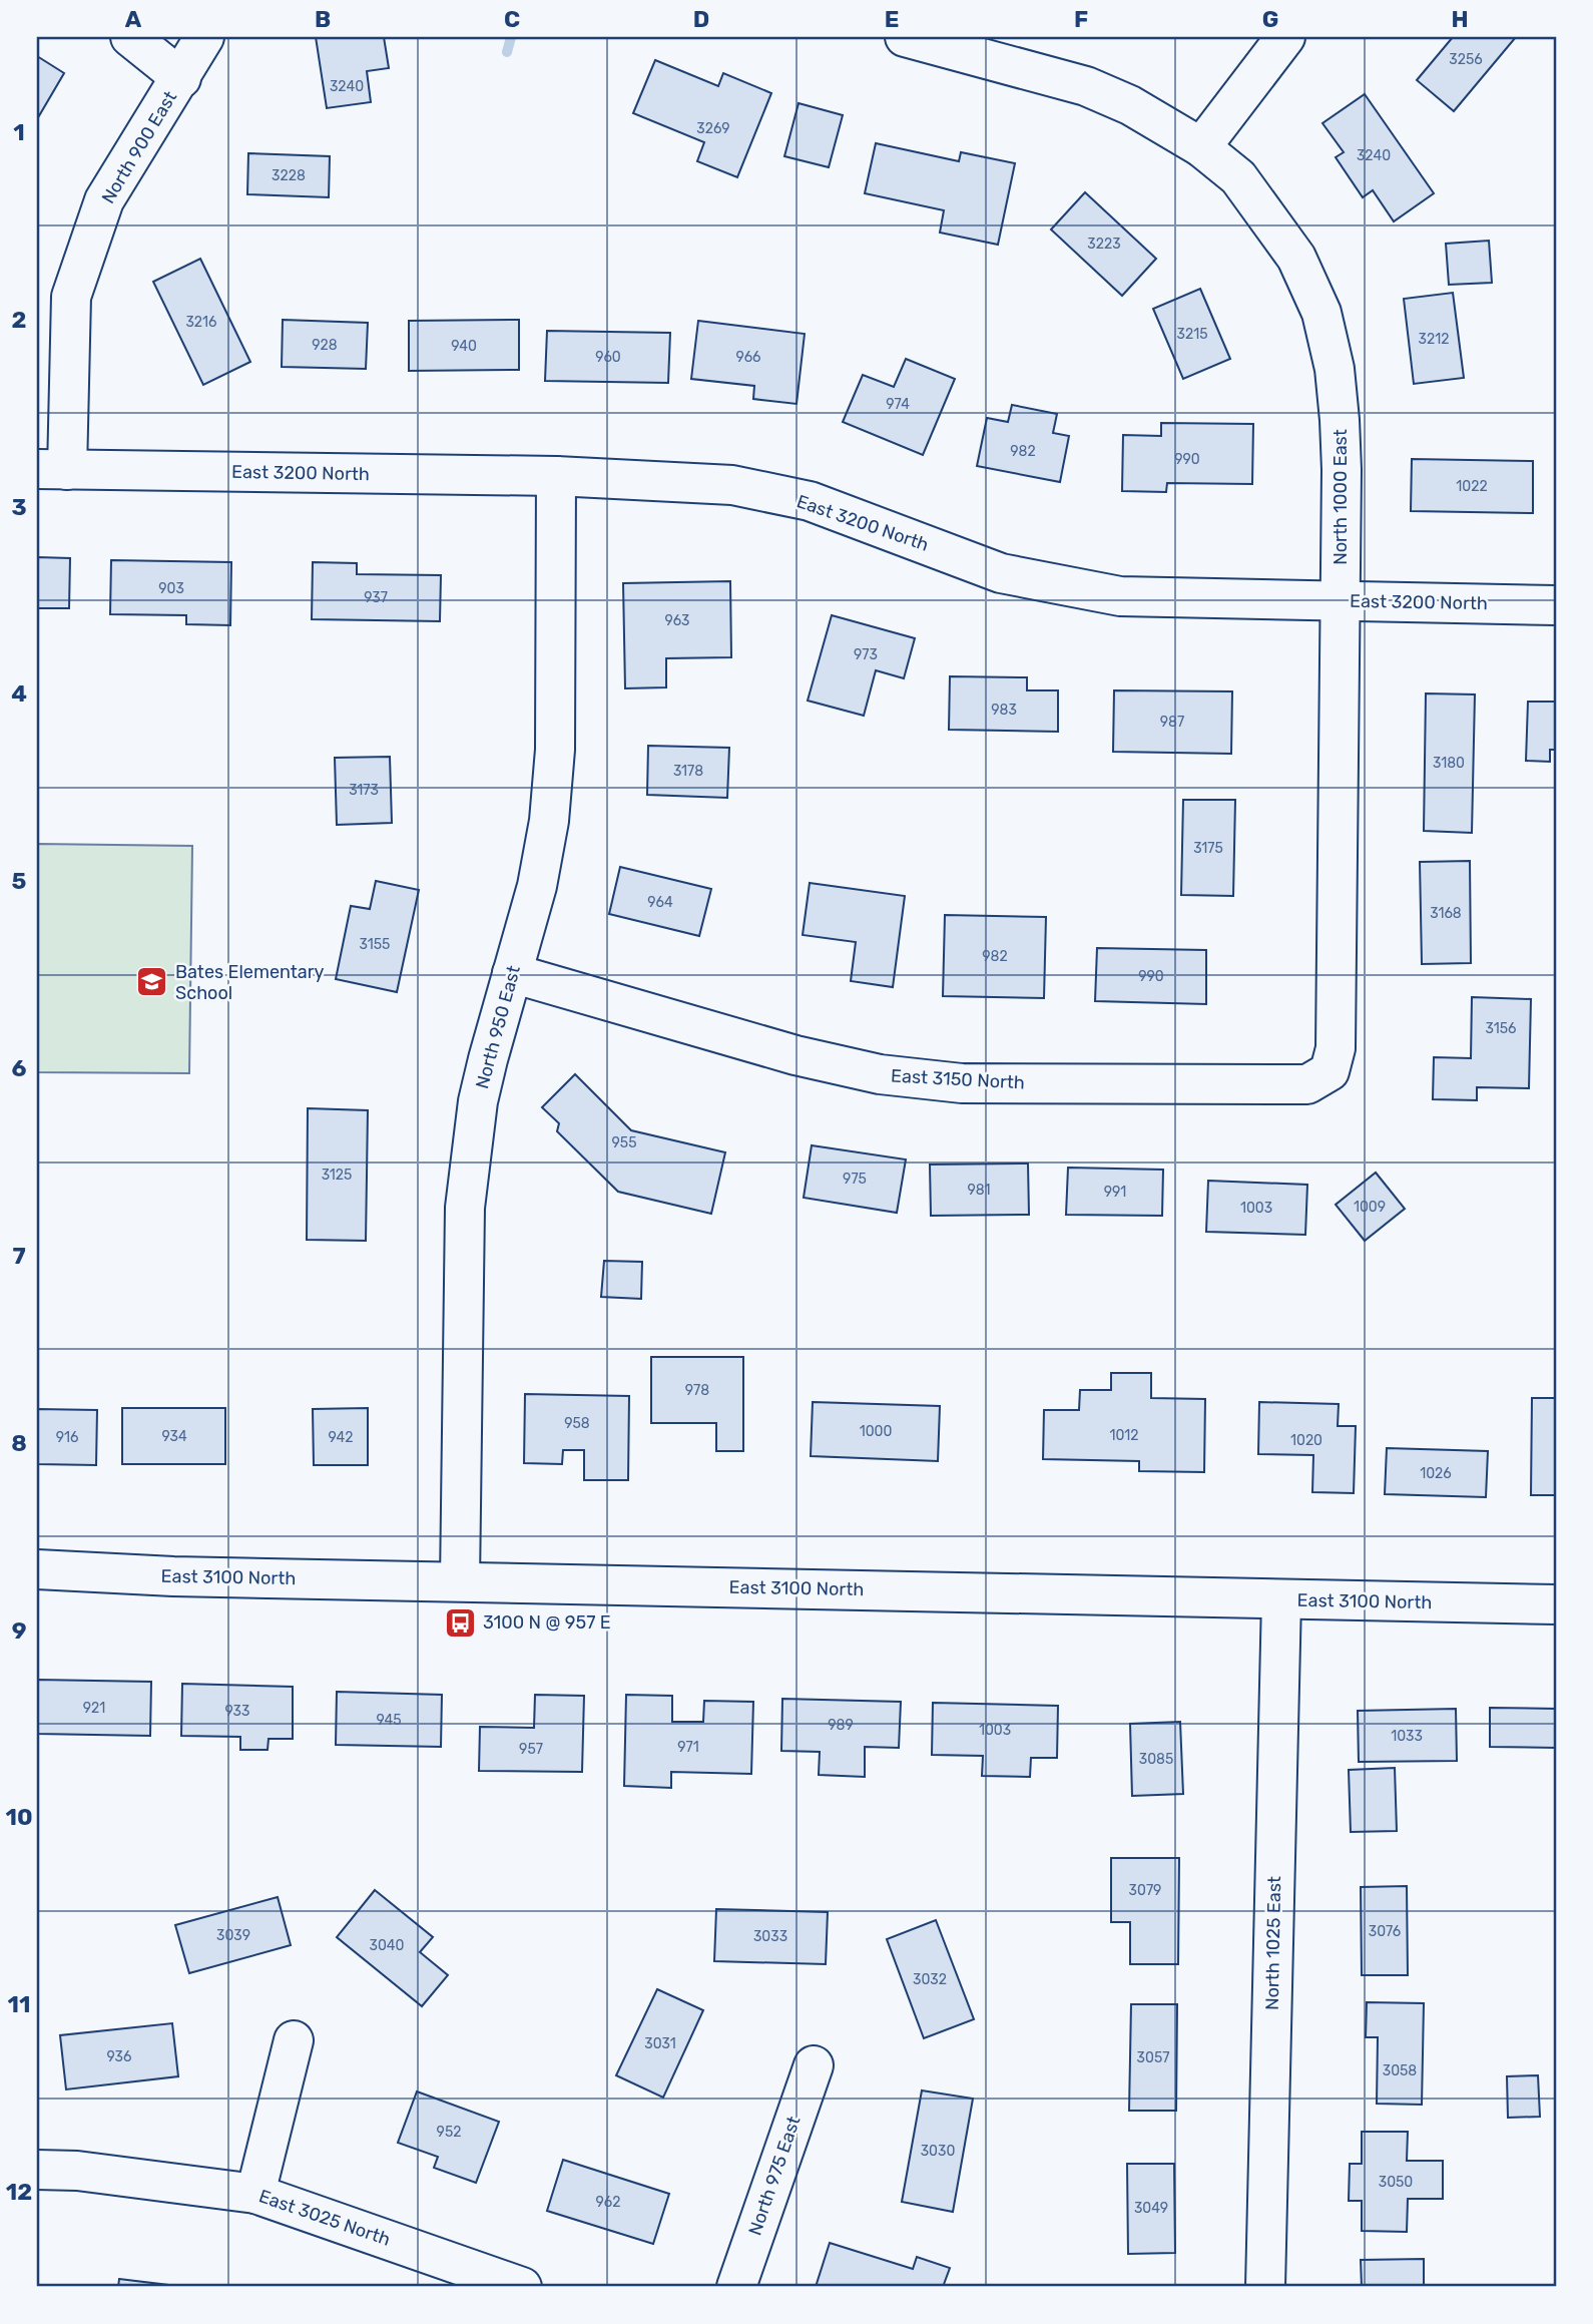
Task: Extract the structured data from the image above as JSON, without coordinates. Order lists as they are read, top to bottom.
{
  "streets": {
    "street": [
      "North 900 East",
      "East 3200 North",
      "North 1000 East",
      "North 950 East",
      "East 3150 North",
      "East 3100 North",
      "North 1025 East",
      "North 975 East",
      "East 3025 North"
    ]
  },
  "crossings": [
    ["North 900 East", "East 3200 North"],
    ["East 3200 North", "North 1000 East"],
    ["East 3200 North", "North 950 East"],
    ["North 1000 East", "East 3150 North"],
    ["North 950 East", "East 3150 North"],
    ["North 950 East", "East 3100 North"],
    ["East 3100 North", "North 1025 East"]
  ],
  "places": {
    "school or university": ["Bates Elementary School"],
    "bus stop": ["3100 N @ 957 E"]
  },
  "house_numbers": [
    "3256",
    "3240",
    "3269",
    "3240",
    "3228",
    "3223",
    "3216",
    "3215",
    "3212",
    "928",
    "940",
    "960",
    "966",
    "974",
    "982",
    "990",
    "1022",
    "903",
    "937",
    "963",
    "973",
    "983",
    "987",
    "3180",
    "3178",
    "3173",
    "3175",
    "964",
    "3168",
    "3155",
    "982",
    "990",
    "3156",
    "955",
    "3125",
    "975",
    "981",
    "991",
    "1009",
    "1003",
    "978",
    "958",
    "1000",
    "1012",
    "934",
    "916",
    "942",
    "1020",
    "1026",
    "921",
    "933",
    "945",
    "989",
    "1003",
    "1033",
    "971",
    "957",
    "3085",
    "3079",
    "3076",
    "3039",
    "3033",
    "3040",
    "3032",
    "3031",
    "936",
    "3057",
    "3058",
    "952",
    "3030",
    "3050",
    "962",
    "3049"
  ],
  "grid": {
    "columns": [
      "A",
      "B",
      "C",
      "D",
      "E",
      "F",
      "G",
      "H"
    ],
    "rows": [
      "1",
      "2",
      "3",
      "4",
      "5",
      "6",
      "7",
      "8",
      "9",
      "10",
      "11",
      "12"
    ]
  }
}
